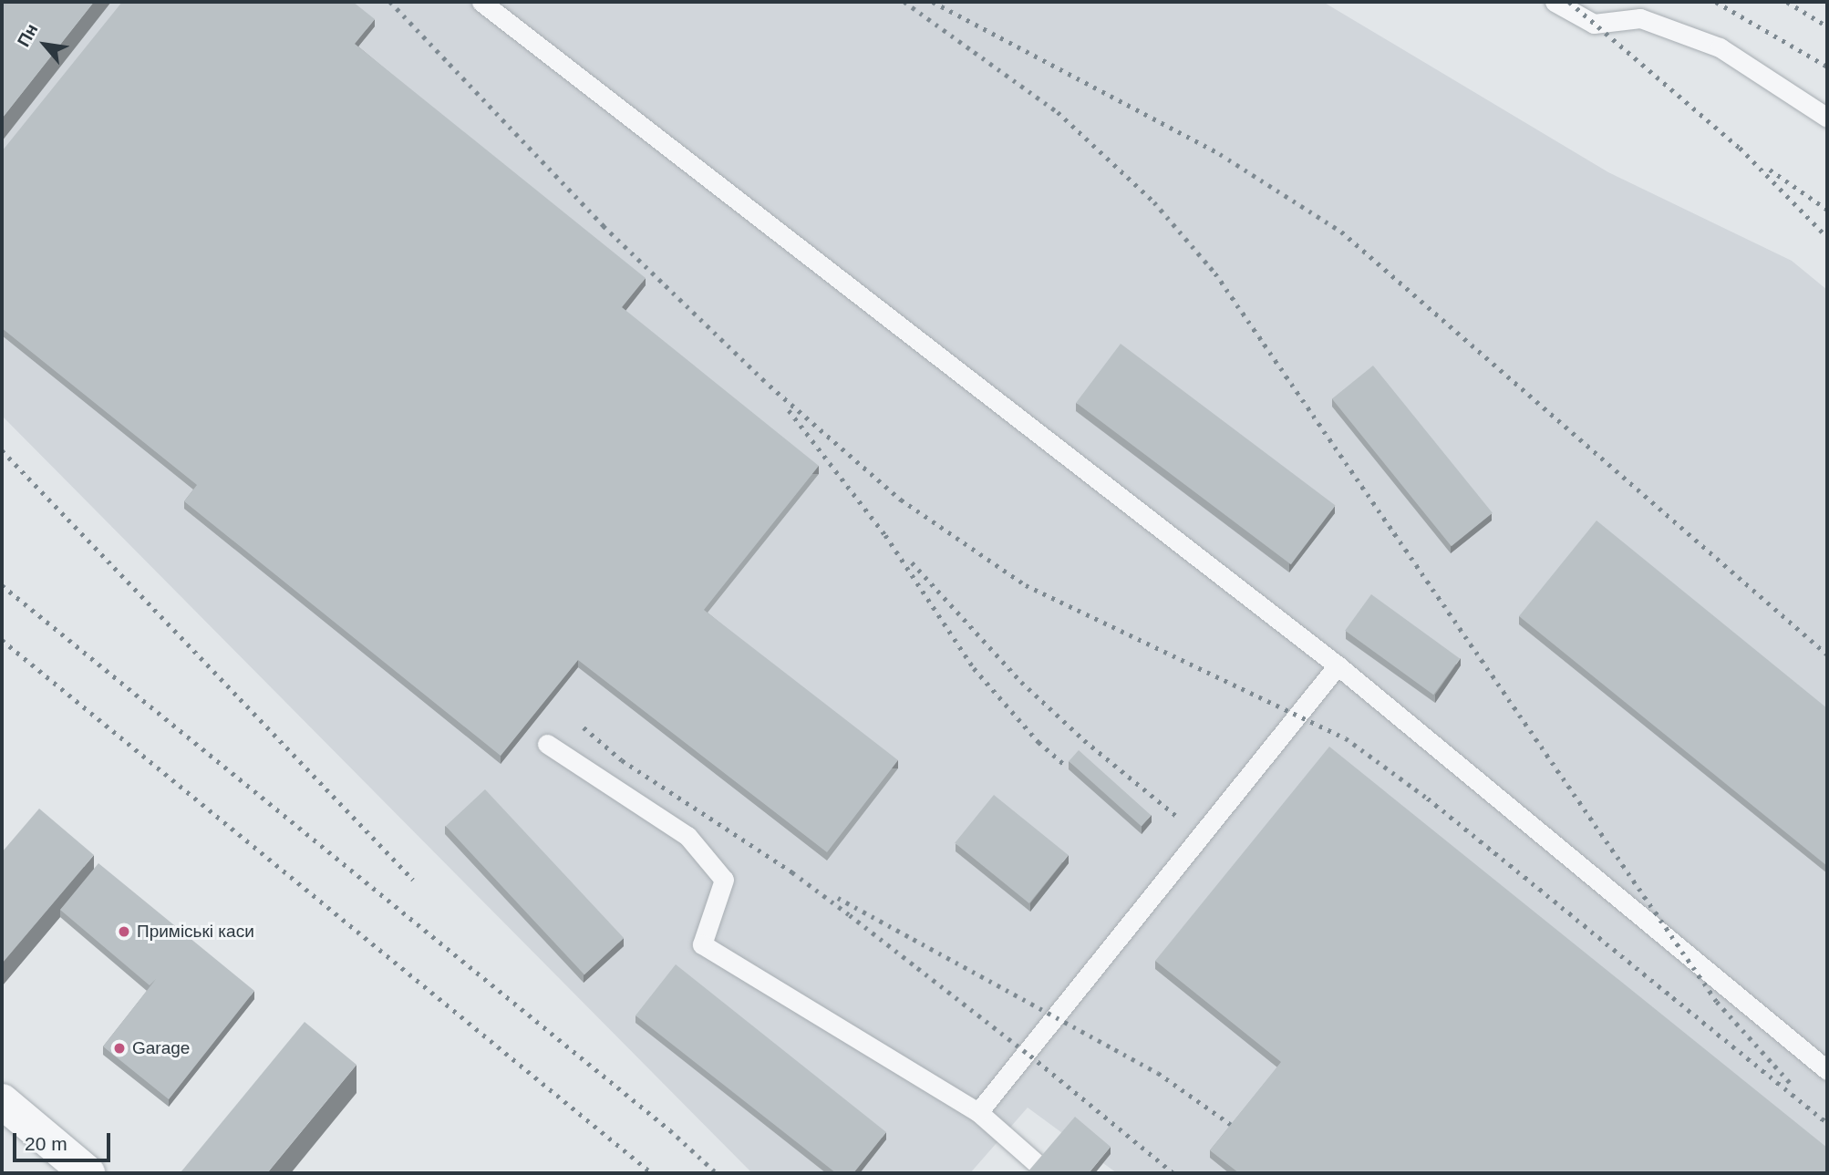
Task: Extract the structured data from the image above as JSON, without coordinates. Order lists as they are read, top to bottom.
{
  "places": ["Приміські каси", "Garage"],
  "scale_bar": "20 m",
  "north": "top left"
}
